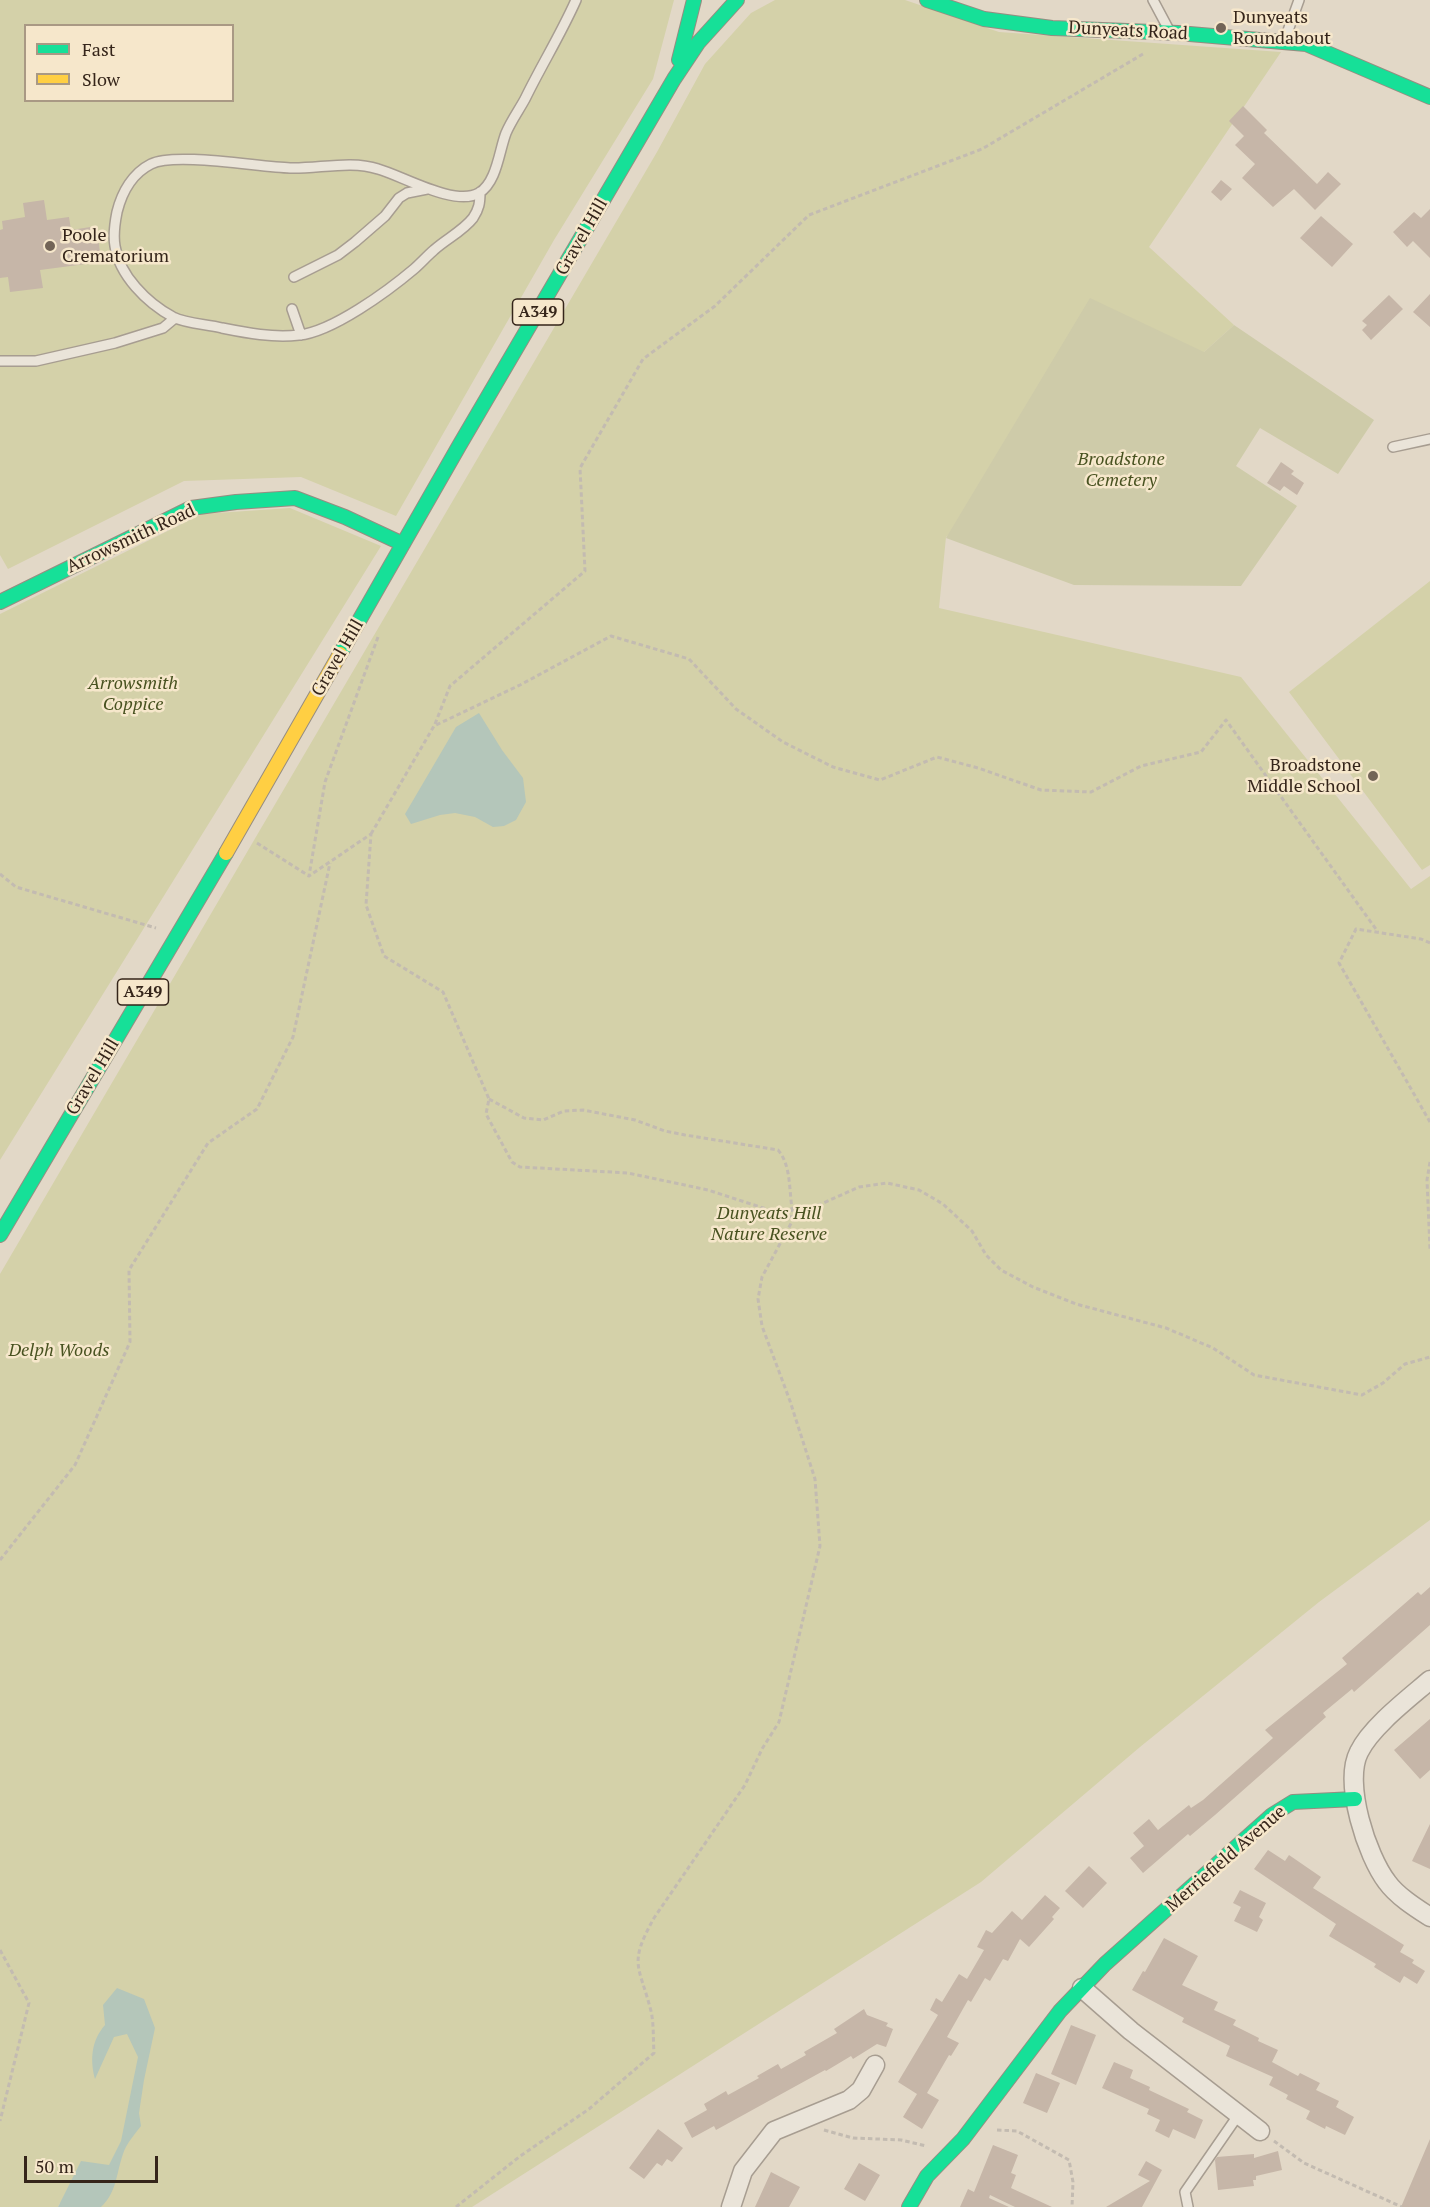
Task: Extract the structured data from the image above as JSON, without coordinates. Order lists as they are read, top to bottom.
{
  "streets": {
    "street": [
      "Dunyeats Road",
      "Gravel Hill",
      "A349",
      "Arrowsmith Road",
      "Merriefield Avenue"
    ]
  },
  "crossings": [
    ["Gravel Hill", "Arrowsmith Road"]
  ],
  "parks": [
    "Broadstone Cemetery",
    "Arrowsmith Coppice",
    "Dunyeats Hill Nature Reserve",
    "Delph Woods"
  ],
  "places": ["Dunyeats Roundabout", "Poole Crematorium", "Broadstone Middle School"],
  "legend": ["Fast", "Slow"],
  "scale_bar": "50 m"
}
